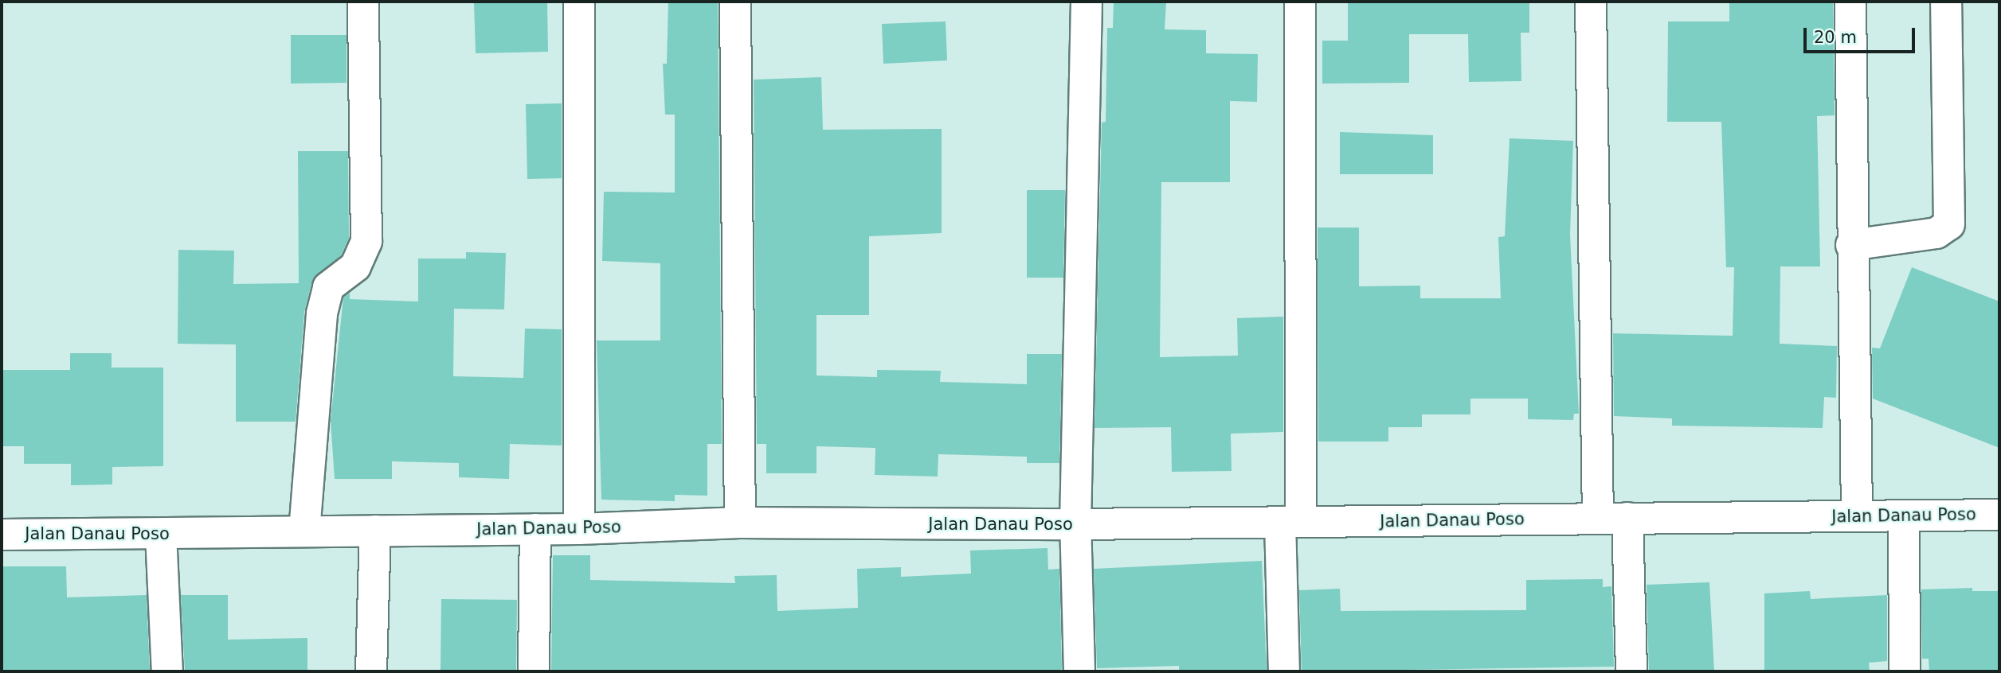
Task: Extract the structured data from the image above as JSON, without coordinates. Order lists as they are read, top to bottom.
{
  "streets": {
    "street": ["Jalan Danau Poso"]
  },
  "scale_bar": "20 m"
}
